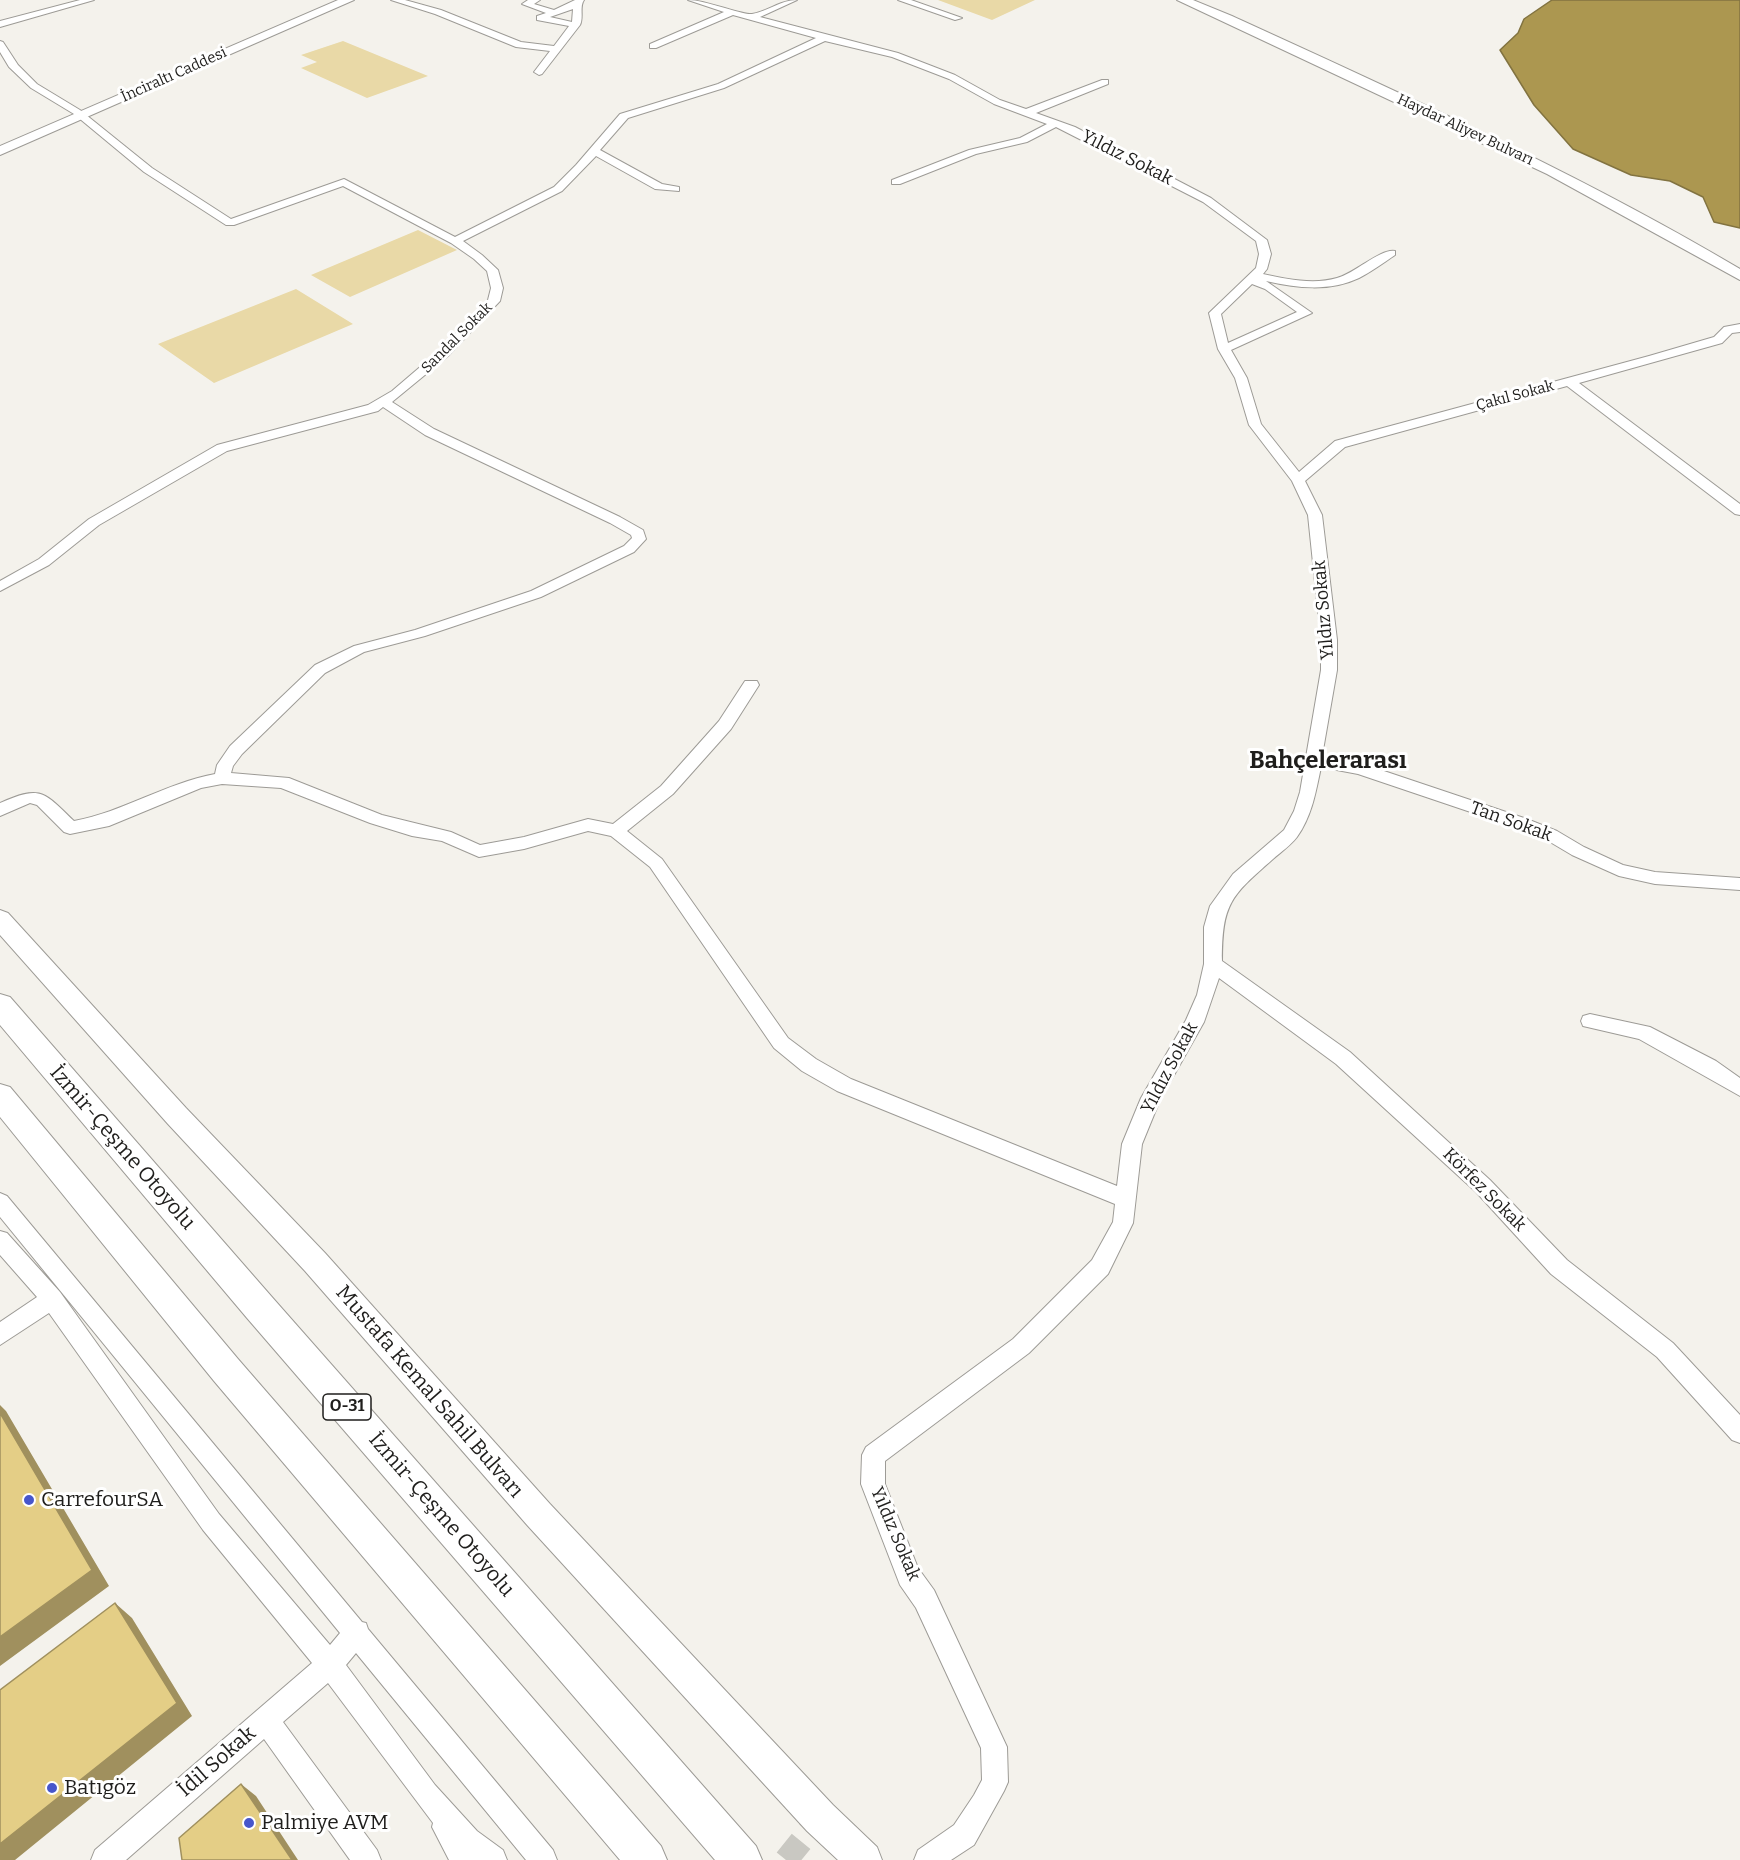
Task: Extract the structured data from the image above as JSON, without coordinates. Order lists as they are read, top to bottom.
{
  "streets": {
    "highway": ["İzmir-Çeşme Otoyolu", "O-31"],
    "main road": ["İnciraltı Caddesi", "Haydar Aliyev Bulvarı", "Mustafa Kemal Sahil Bulvarı"],
    "street": [
      "Yıldız Sokak",
      "Sandal Sokak",
      "Çakıl Sokak",
      "Tan Sokak",
      "Körfez Sokak",
      "İdil Sokak"
    ]
  },
  "crossings": [
    ["İnciraltı Caddesi", "Sandal Sokak"],
    ["Yıldız Sokak", "Çakıl Sokak"],
    ["Yıldız Sokak", "Tan Sokak"],
    ["Yıldız Sokak", "Körfez Sokak"]
  ],
  "districts": ["Bahçelerarası"],
  "places": ["CarrefourSA", "Batıgöz", "Palmiye AVM"]
}
